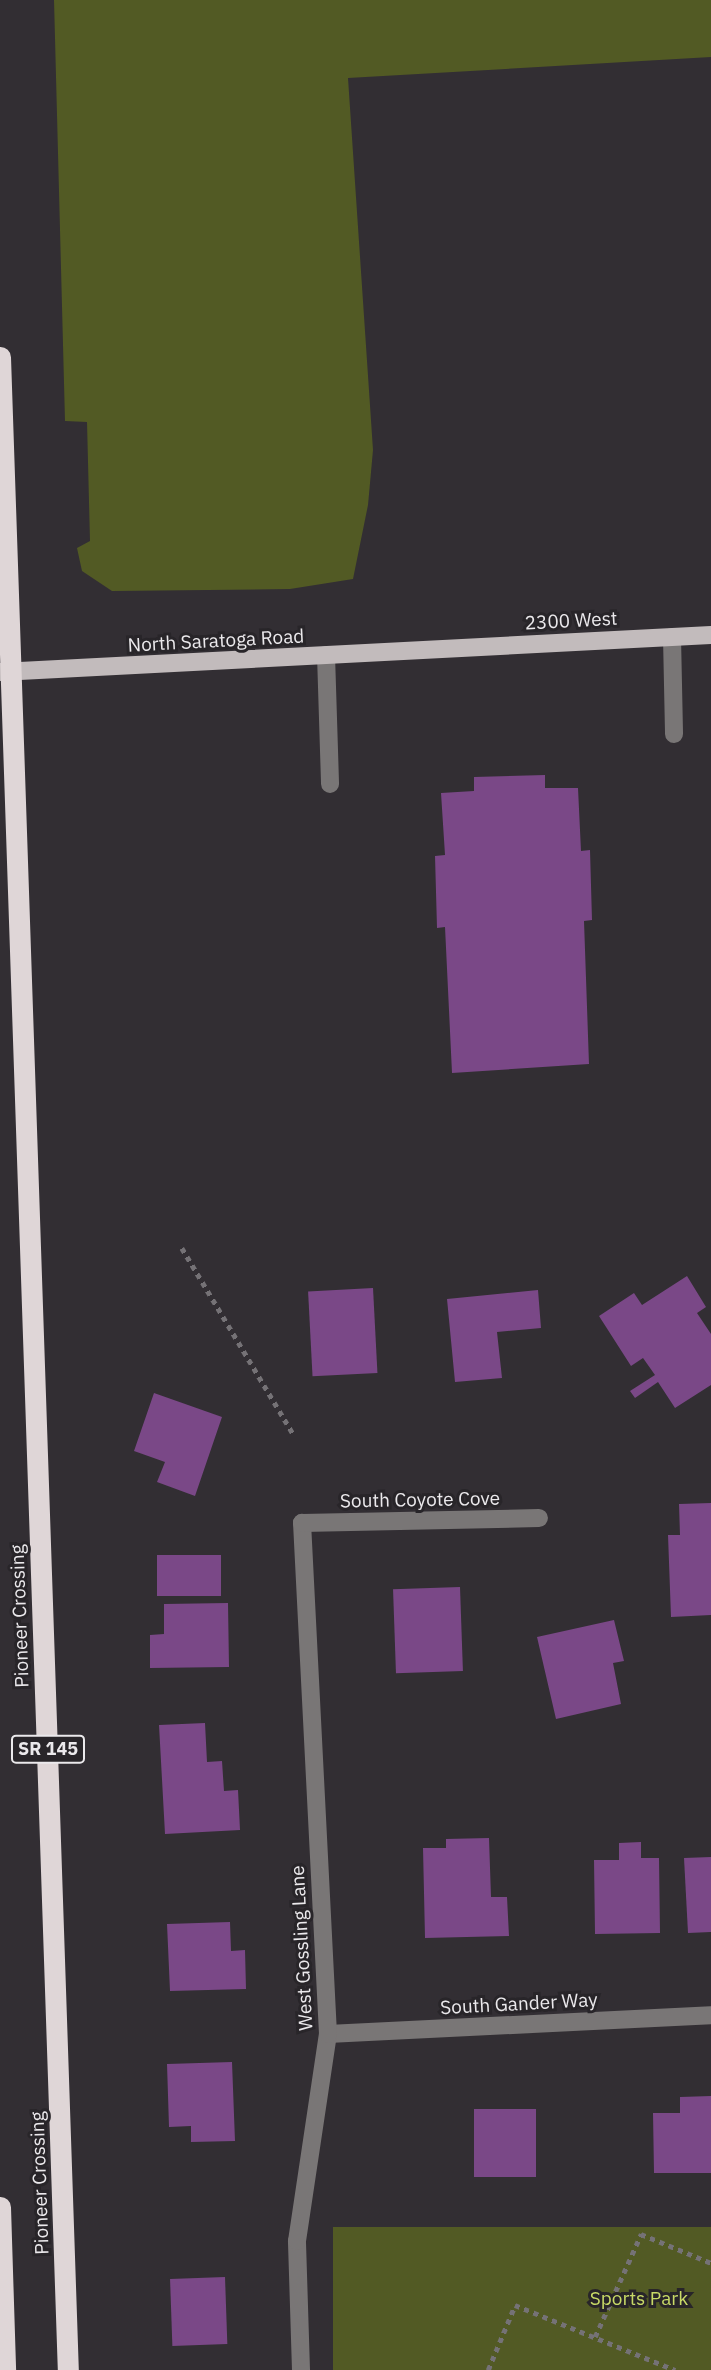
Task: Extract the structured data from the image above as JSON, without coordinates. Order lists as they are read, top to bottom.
{
  "streets": {
    "highway": ["Pioneer Crossing", "SR 145"],
    "main road": ["2300 West", "North Saratoga Road"],
    "street": ["South Coyote Cove", "West Gossling Lane", "South Gander Way"]
  },
  "crossings": [
    ["2300 West", "North Saratoga Road"],
    ["North Saratoga Road", "Pioneer Crossing"],
    ["South Coyote Cove", "West Gossling Lane"],
    ["West Gossling Lane", "South Gander Way"]
  ],
  "parks": ["Sports Park"]
}
